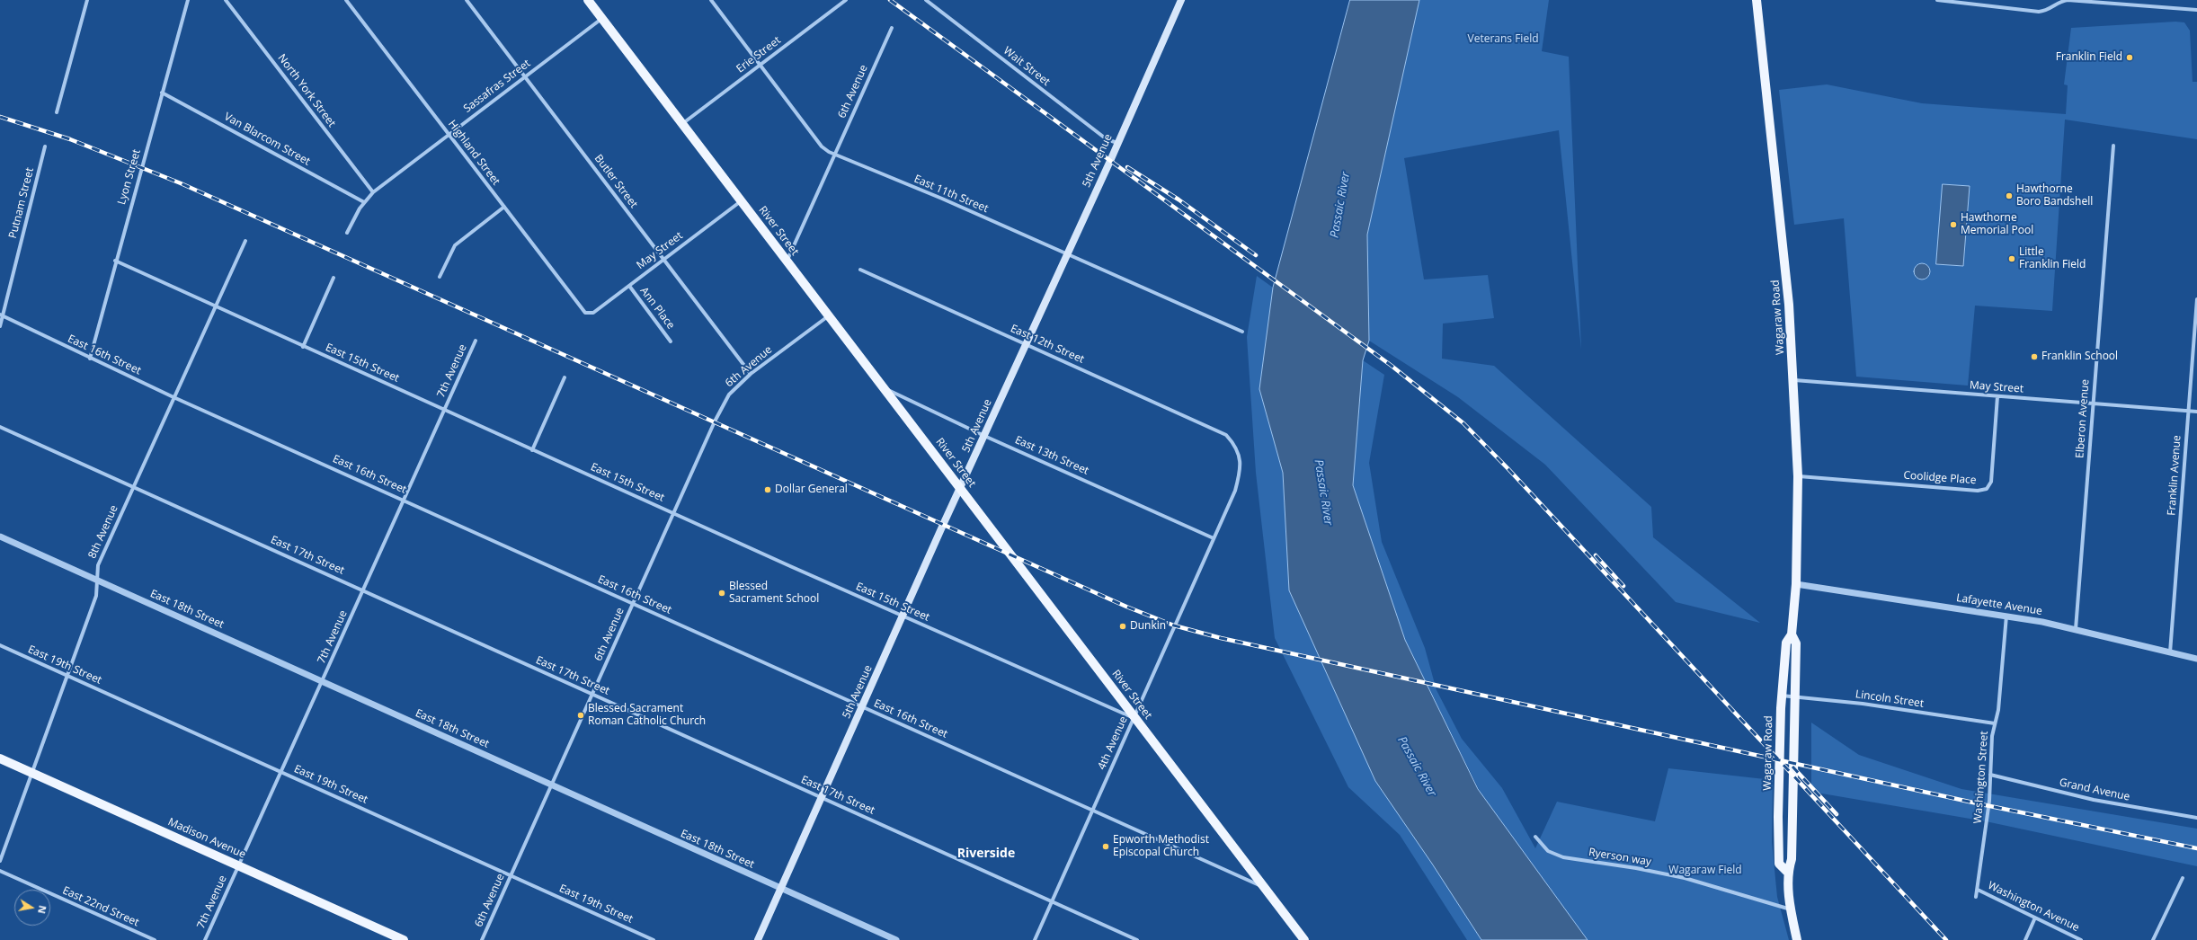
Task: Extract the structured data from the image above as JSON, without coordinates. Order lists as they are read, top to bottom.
{
  "streets": {
    "main road": [
      "5th Avenue",
      "River Street",
      "Wagaraw Road",
      "Madison Avenue"
    ],
    "street": [
      "Erie Street",
      "Wait Street",
      "Sassafras Street",
      "North York Street",
      "6th Avenue",
      "Van Blarcom Street",
      "Highland Street",
      "Lyon Street",
      "Butler Street",
      "East 11th Street",
      "Putnam Street",
      "May Street",
      "Ann Place",
      "East 12th Street",
      "East 16th Street",
      "East 15th Street",
      "7th Avenue",
      "Elberon Avenue",
      "East 13th Street",
      "Franklin Avenue",
      "Coolidge Place",
      "8th Avenue",
      "East 17th Street",
      "Lafayette Avenue",
      "East 18th Street",
      "East 19th Street",
      "Lincoln Street",
      "4th Avenue",
      "Washington Street",
      "Grand Avenue",
      "Ryerson way",
      "East 22nd Street",
      "Washington Avenue"
    ]
  },
  "crossings": [
    ["Erie Street", "East 11th Street"],
    ["Erie Street", "River Street"],
    ["Wait Street", "5th Avenue"],
    ["Sassafras Street", "North York Street"],
    ["Sassafras Street", "Van Blarcom Street"],
    ["Sassafras Street", "Highland Street"],
    ["Sassafras Street", "Butler Street"],
    ["Sassafras Street", "River Street"],
    ["6th Avenue", "Butler Street"],
    ["6th Avenue", "East 11th Street"],
    ["6th Avenue", "River Street"],
    ["6th Avenue", "East 16th Street"],
    ["6th Avenue", "East 15th Street"],
    ["6th Avenue", "East 17th Street"],
    ["6th Avenue", "East 18th Street"],
    ["6th Avenue", "East 19th Street"],
    ["Van Blarcom Street", "Lyon Street"],
    ["Highland Street", "May Street"],
    ["5th Avenue", "East 11th Street"],
    ["5th Avenue", "River Street"],
    ["5th Avenue", "East 12th Street"],
    ["5th Avenue", "East 16th Street"],
    ["5th Avenue", "East 15th Street"],
    ["5th Avenue", "East 13th Street"],
    ["5th Avenue", "East 17th Street"],
    ["5th Avenue", "East 18th Street"],
    ["Lyon Street", "East 16th Street"],
    ["Lyon Street", "East 15th Street"],
    ["Butler Street", "May Street"],
    ["Putnam Street", "East 16th Street"],
    ["River Street", "May Street"],
    ["River Street", "East 16th Street"],
    ["River Street", "East 15th Street"],
    ["River Street", "East 13th Street"],
    ["River Street", "4th Avenue"],
    ["May Street", "Ann Place"],
    ["May Street", "Wagaraw Road"],
    ["May Street", "Elberon Avenue"],
    ["May Street", "Franklin Avenue"],
    ["May Street", "Coolidge Place"],
    ["Wagaraw Road", "Coolidge Place"],
    ["Wagaraw Road", "Lafayette Avenue"],
    ["Wagaraw Road", "Lincoln Street"],
    ["Wagaraw Road", "Ryerson way"],
    ["East 12th Street", "4th Avenue"],
    ["East 16th Street", "7th Avenue"],
    ["East 16th Street", "8th Avenue"],
    ["East 16th Street", "4th Avenue"],
    ["East 15th Street", "7th Avenue"],
    ["East 15th Street", "8th Avenue"],
    ["East 15th Street", "4th Avenue"],
    ["7th Avenue", "East 17th Street"],
    ["7th Avenue", "East 18th Street"],
    ["7th Avenue", "East 19th Street"],
    ["7th Avenue", "Madison Avenue"],
    ["Elberon Avenue", "Lafayette Avenue"],
    ["East 13th Street", "4th Avenue"],
    ["Franklin Avenue", "Lafayette Avenue"],
    ["8th Avenue", "East 17th Street"],
    ["8th Avenue", "East 18th Street"],
    ["8th Avenue", "East 19th Street"],
    ["8th Avenue", "Madison Avenue"],
    ["East 17th Street", "4th Avenue"],
    ["Lafayette Avenue", "Washington Street"],
    ["Lincoln Street", "Washington Street"],
    ["Washington Street", "Grand Avenue"],
    ["Washington Street", "Washington Avenue"]
  ],
  "districts": ["Riverside"],
  "water": ["Passaic River"],
  "parks": ["Veterans Field", "Wagaraw Field"],
  "places": [
    "Franklin Field",
    "Hawthorne Boro Bandshell",
    "Hawthorne Memorial Pool",
    "Little Franklin Field",
    "Franklin School",
    "Dollar General",
    "Blessed Sacrament School",
    "Dunkin'",
    "Blessed Sacrament Roman Catholic Church",
    "Epworth Methodist Episcopal Church"
  ],
  "north": "right"
}
